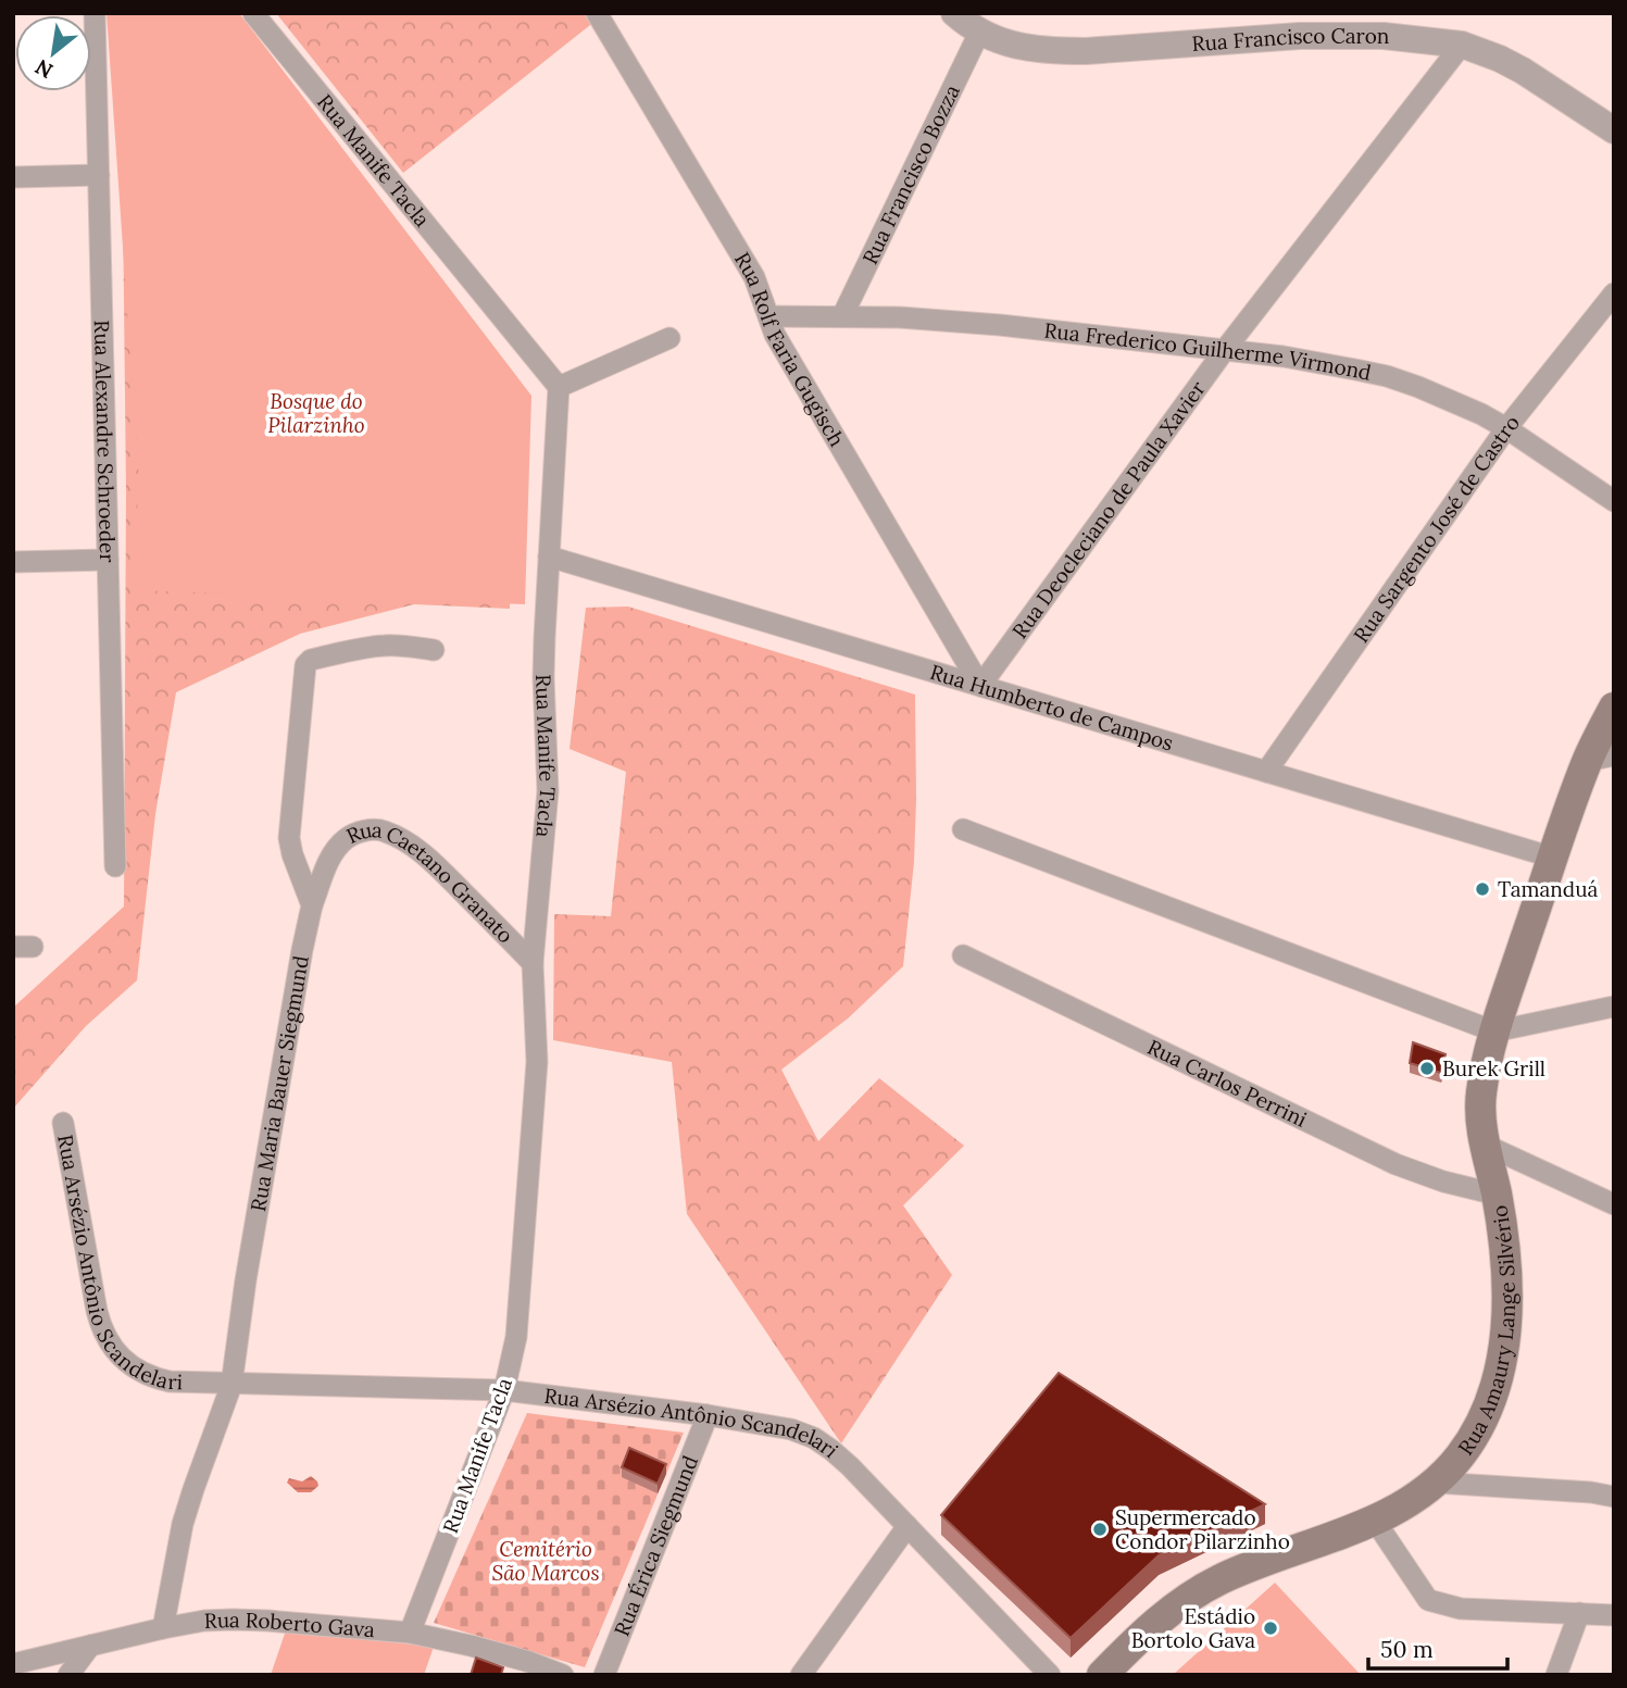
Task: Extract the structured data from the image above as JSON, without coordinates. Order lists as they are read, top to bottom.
{
  "streets": {
    "main road": ["Rua Amaury Lange Silvério"],
    "street": [
      "Rua Francisco Caron",
      "Rua Manife Tacla",
      "Rua Francisco Bozza",
      "Rua Rolf Faria Gugisch",
      "Rua Frederico Guilherme Virmond",
      "Rua Alexandre Schroeder",
      "Rua Deocleciano de Paula Xavier",
      "Rua Sargento José de Castro",
      "Rua Humberto de Campos",
      "Rua Caetano Granato",
      "Rua Carlos Perrini",
      "Rua Maria Bauer Siegmund",
      "Rua Arsézio Antônio Scandelari",
      "Rua Érica Siegmund",
      "Rua Roberto Gava"
    ]
  },
  "crossings": [
    ["Rua Francisco Caron", "Rua Francisco Bozza"],
    ["Rua Francisco Caron", "Rua Deocleciano de Paula Xavier"],
    ["Rua Manife Tacla", "Rua Humberto de Campos"],
    ["Rua Manife Tacla", "Rua Caetano Granato"],
    ["Rua Manife Tacla", "Rua Arsézio Antônio Scandelari"],
    ["Rua Manife Tacla", "Rua Roberto Gava"],
    ["Rua Francisco Bozza", "Rua Frederico Guilherme Virmond"],
    ["Rua Rolf Faria Gugisch", "Rua Frederico Guilherme Virmond"],
    ["Rua Rolf Faria Gugisch", "Rua Deocleciano de Paula Xavier"],
    ["Rua Rolf Faria Gugisch", "Rua Humberto de Campos"],
    ["Rua Frederico Guilherme Virmond", "Rua Deocleciano de Paula Xavier"],
    ["Rua Frederico Guilherme Virmond", "Rua Sargento José de Castro"],
    ["Rua Deocleciano de Paula Xavier", "Rua Humberto de Campos"],
    ["Rua Sargento José de Castro", "Rua Humberto de Campos"],
    ["Rua Humberto de Campos", "Rua Amaury Lange Silvério"],
    ["Rua Caetano Granato", "Rua Maria Bauer Siegmund"],
    ["Rua Carlos Perrini", "Rua Amaury Lange Silvério"],
    ["Rua Maria Bauer Siegmund", "Rua Arsézio Antônio Scandelari"],
    ["Rua Maria Bauer Siegmund", "Rua Roberto Gava"],
    ["Rua Arsézio Antônio Scandelari", "Rua Érica Siegmund"]
  ],
  "parks": ["Bosque do Pilarzinho", "Cemitério São Marcos"],
  "places": [
    "Tamanduá",
    "Burek Grill",
    "Supermercado Condor Pilarzinho",
    "Estádio Bortolo Gava"
  ],
  "scale_bar": "50 m",
  "north": "bottom left"
}
